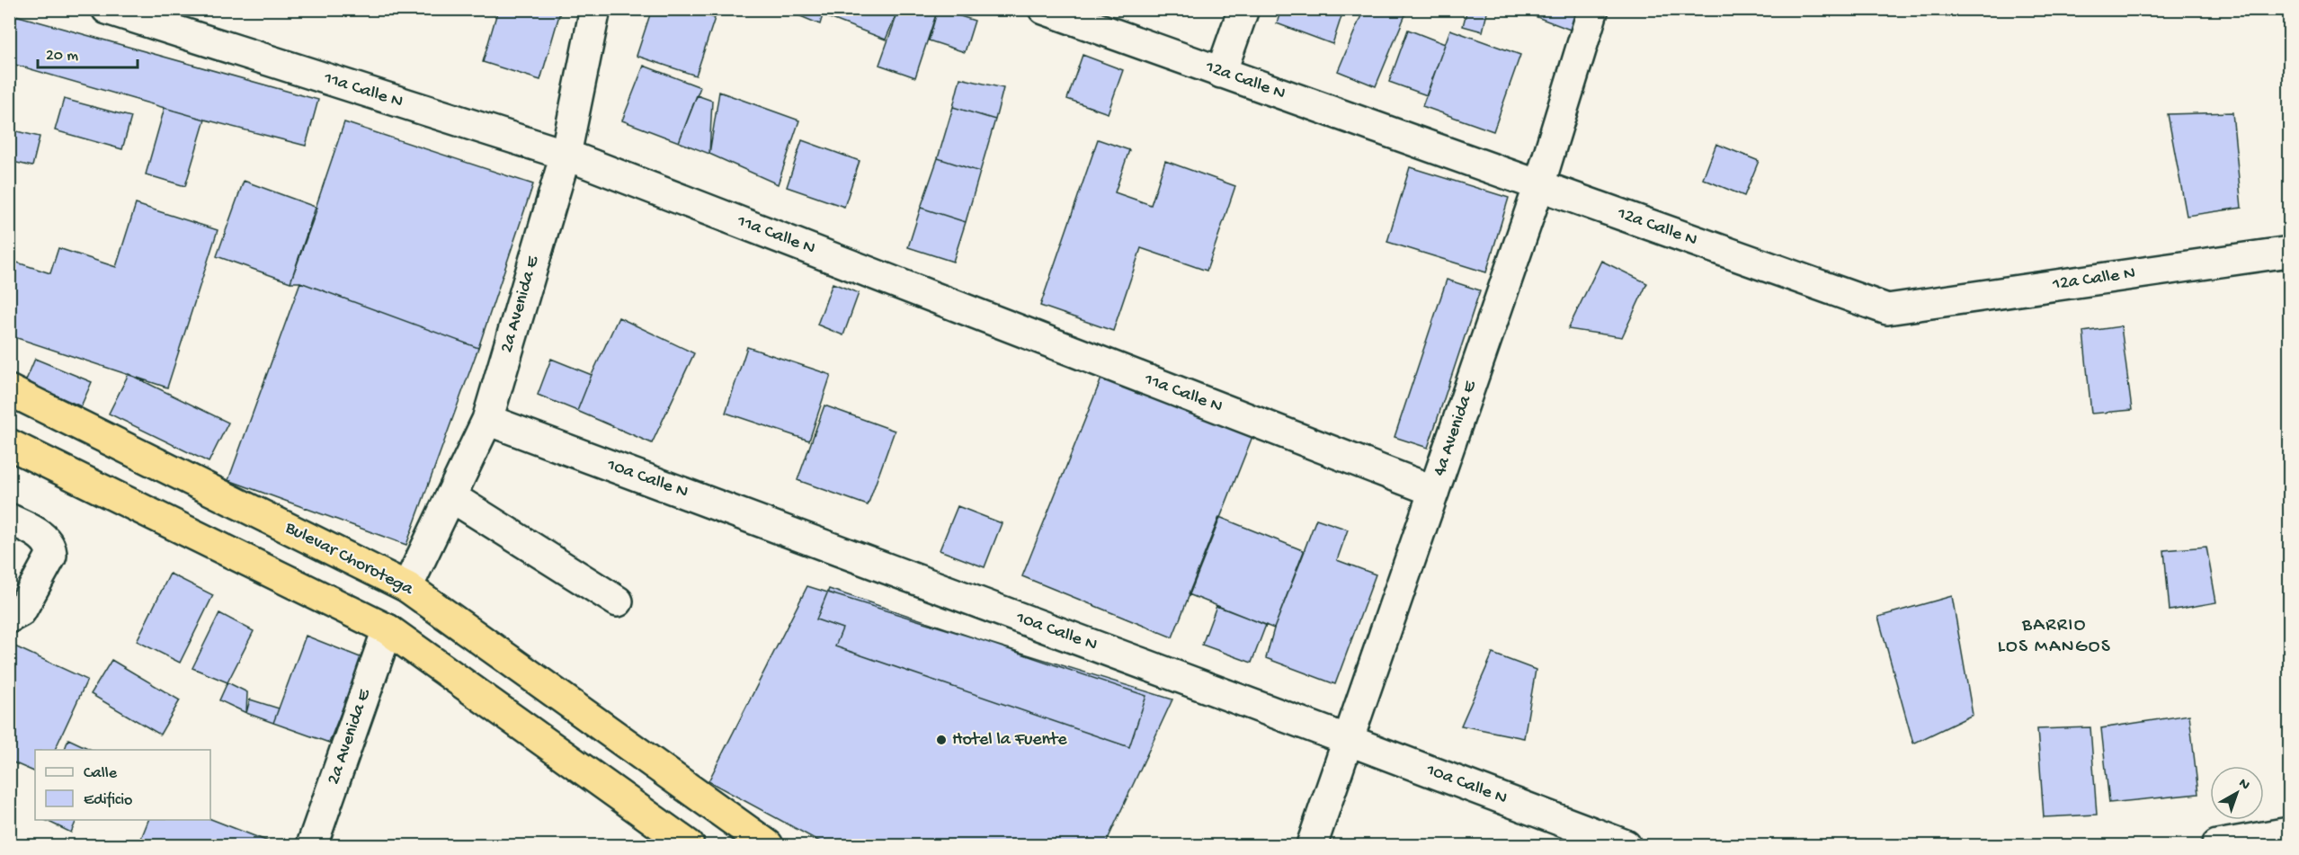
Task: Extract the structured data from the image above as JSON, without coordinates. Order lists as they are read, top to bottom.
{
  "streets": {
    "highway": ["Bulevar Chorotega"],
    "street": [
      "12a Calle N",
      "11a Calle N",
      "2a Avenida E",
      "4a Avenida E",
      "10a Calle N"
    ]
  },
  "crossings": [
    ["12a Calle N", "4a Avenida E"],
    ["11a Calle N", "2a Avenida E"],
    ["11a Calle N", "4a Avenida E"],
    ["2a Avenida E", "10a Calle N"],
    ["2a Avenida E", "Bulevar Chorotega"],
    ["4a Avenida E", "10a Calle N"]
  ],
  "districts": ["BARRIO LOS MANGOS"],
  "places": ["Hotel la Fuente"],
  "legend": ["Calle", "Edificio"],
  "scale_bar": "20 m",
  "north": "top right"
}
